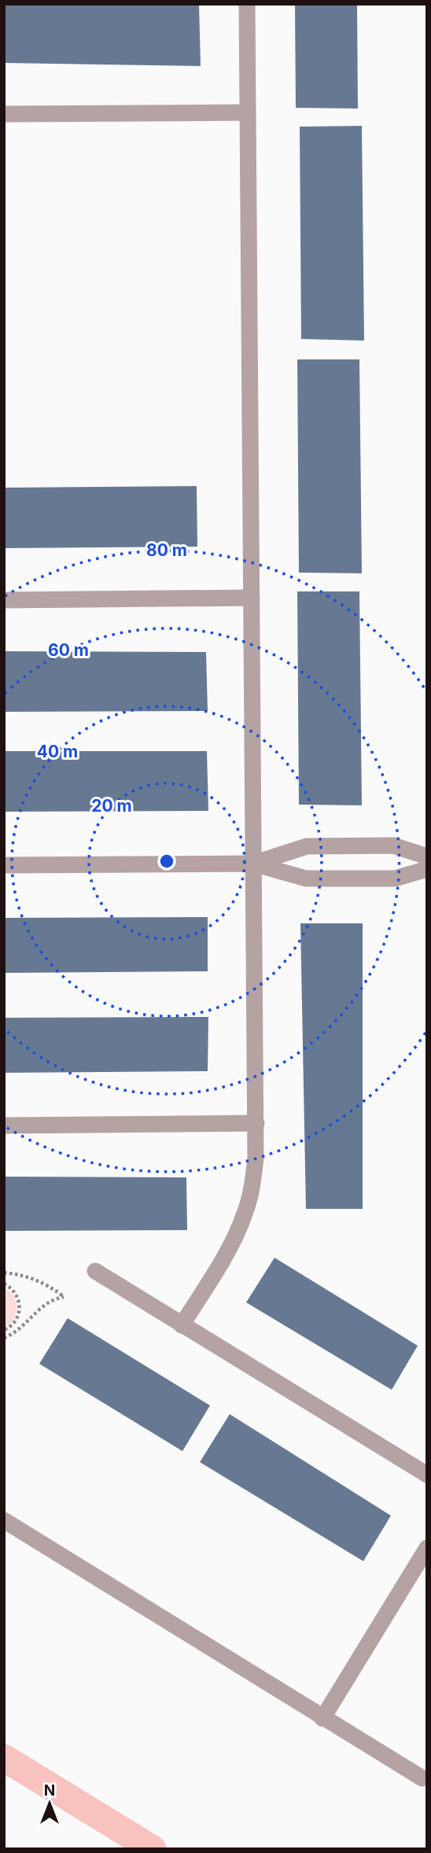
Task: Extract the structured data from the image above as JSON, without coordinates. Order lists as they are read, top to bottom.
{
  "north": "top",
  "rings": [
    "80 m",
    "60 m",
    "40 m",
    "20 m"
  ]
}
